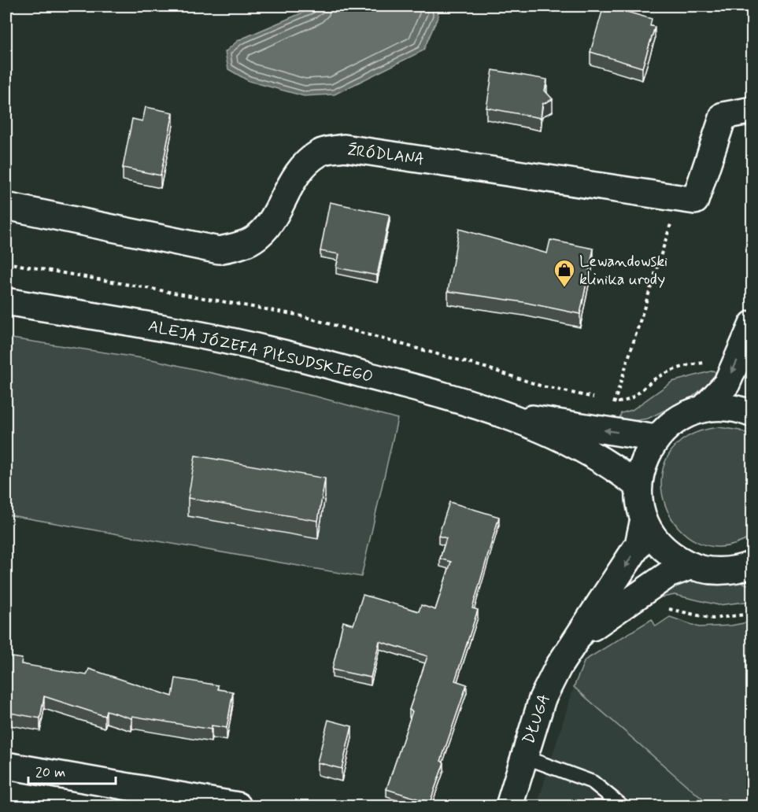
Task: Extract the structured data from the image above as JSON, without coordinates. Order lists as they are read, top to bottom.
{
  "streets": {
    "street": ["ŹRÓDLANA", "ALEJA JÓZEFA PIŁSUDSKIEGO", "DŁUGA"]
  },
  "places": {
    "shop": ["Lewandowski klinika urody"]
  },
  "scale_bar": "20 m"
}
